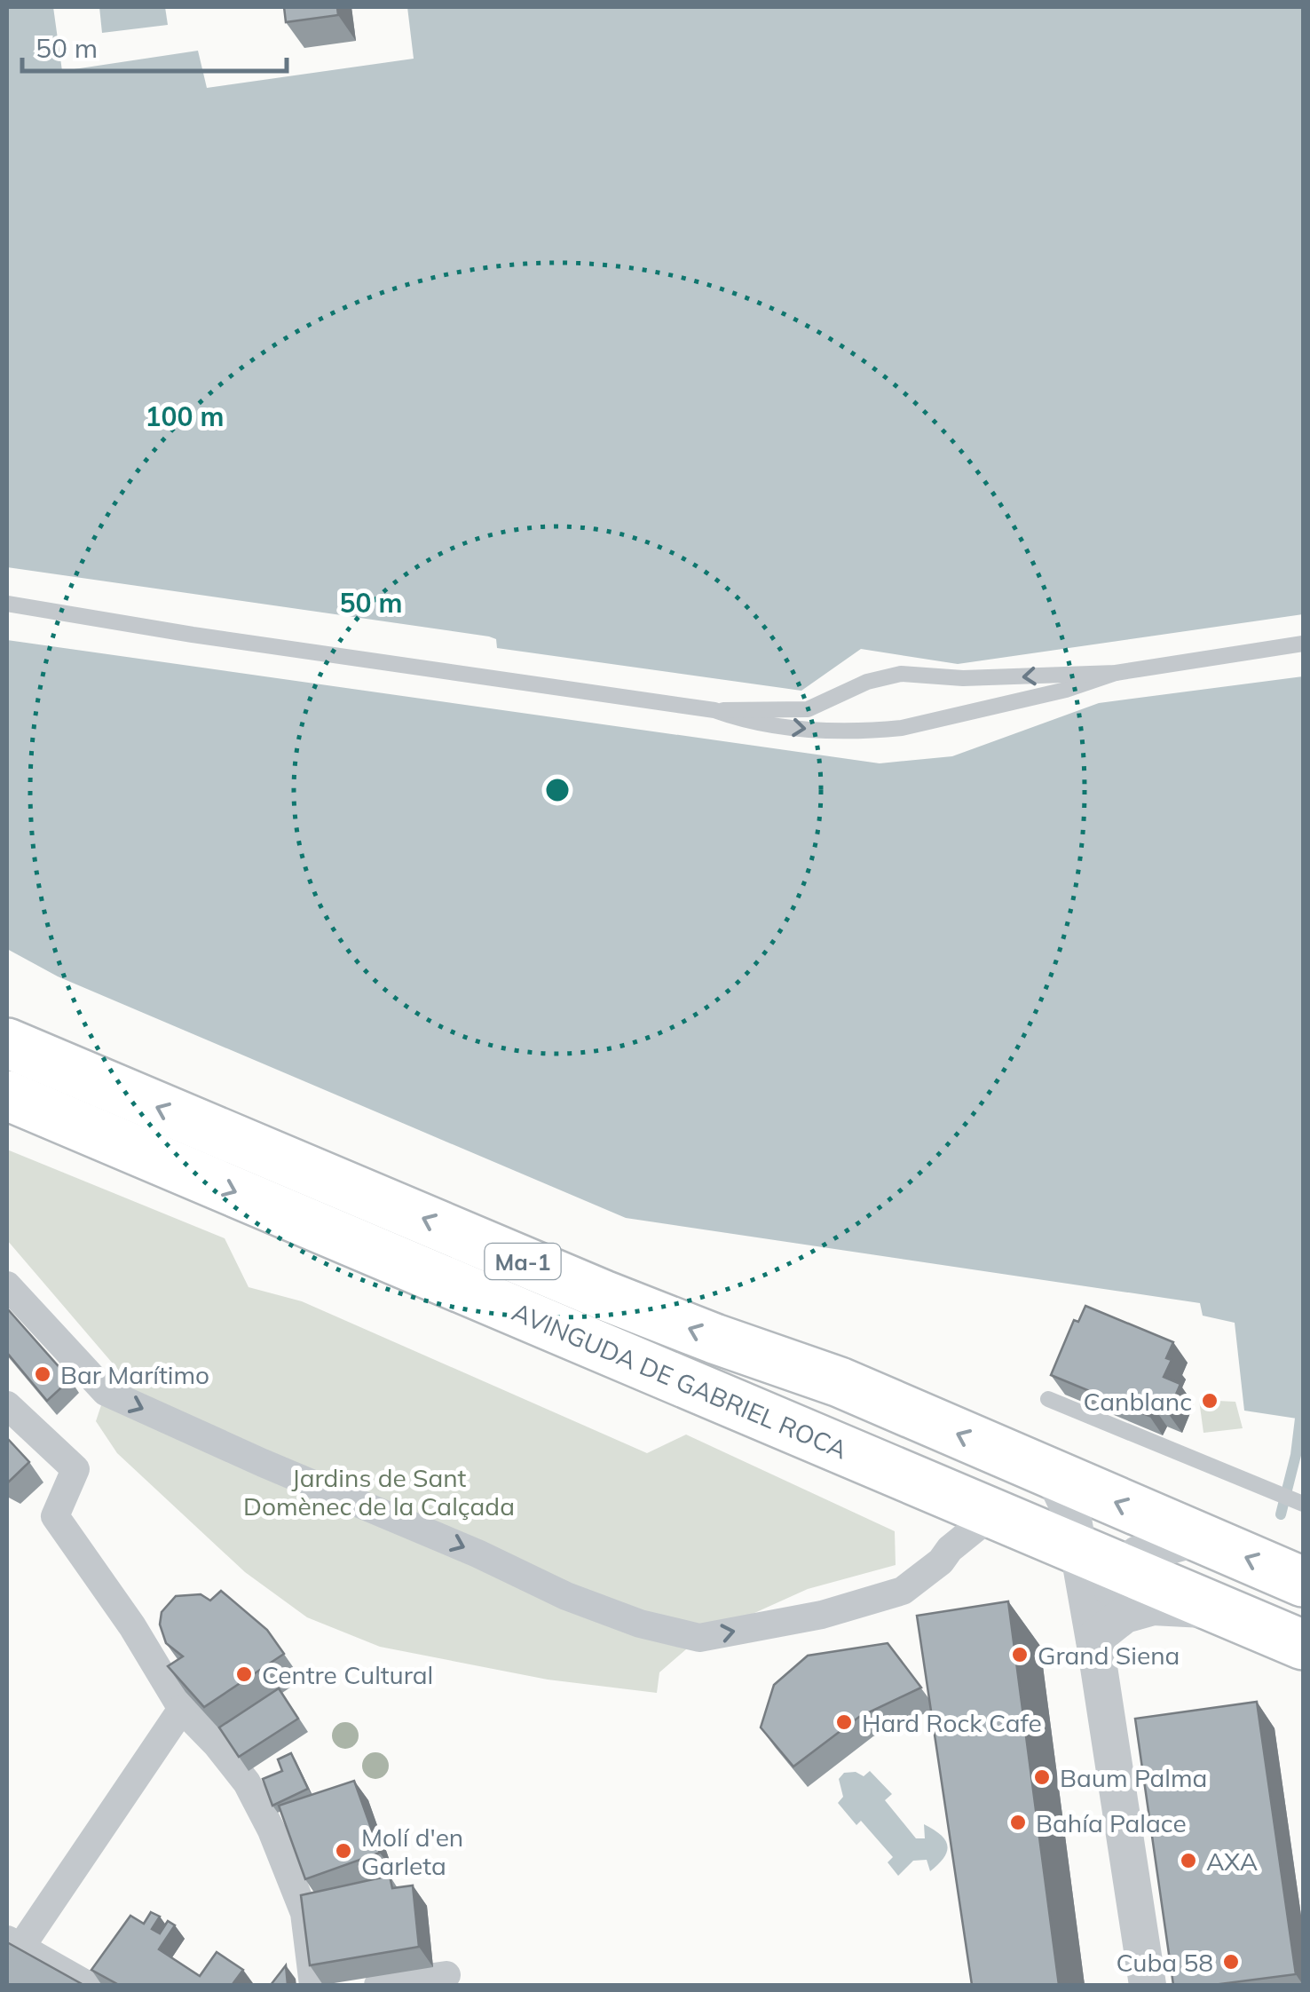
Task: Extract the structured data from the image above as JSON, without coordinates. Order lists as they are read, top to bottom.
{
  "streets": {
    "highway": ["Ma-1", "AVINGUDA DE GABRIEL ROCA"]
  },
  "parks": ["Jardins de Sant Domènec de la Calçada"],
  "places": [
    "Bar Marítimo",
    "Canblanc",
    "Grand Siena",
    "Centre Cultural",
    "Hard Rock Cafe",
    "Baum Palma",
    "Bahía Palace",
    "Molí d'en Garleta",
    "AXA",
    "Cuba 58"
  ],
  "scale_bar": "50 m",
  "rings": ["100 m", "50 m"]
}
